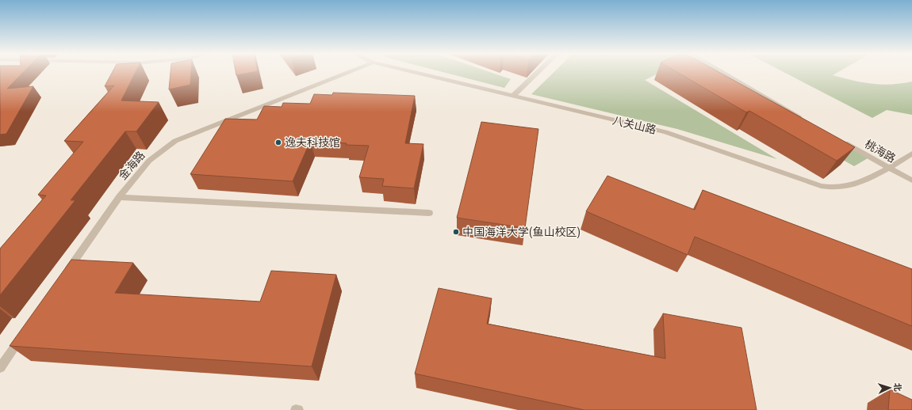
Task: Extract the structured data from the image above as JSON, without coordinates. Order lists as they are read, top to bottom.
{
  "streets": {
    "lane": ["八关山路", "桃海路", "金海路"]
  },
  "crossings": [
    ["八关山路", "桃海路"]
  ],
  "places": ["逸夫科技馆", "中国海洋大学(鱼山校区)"],
  "north": "right"
}
